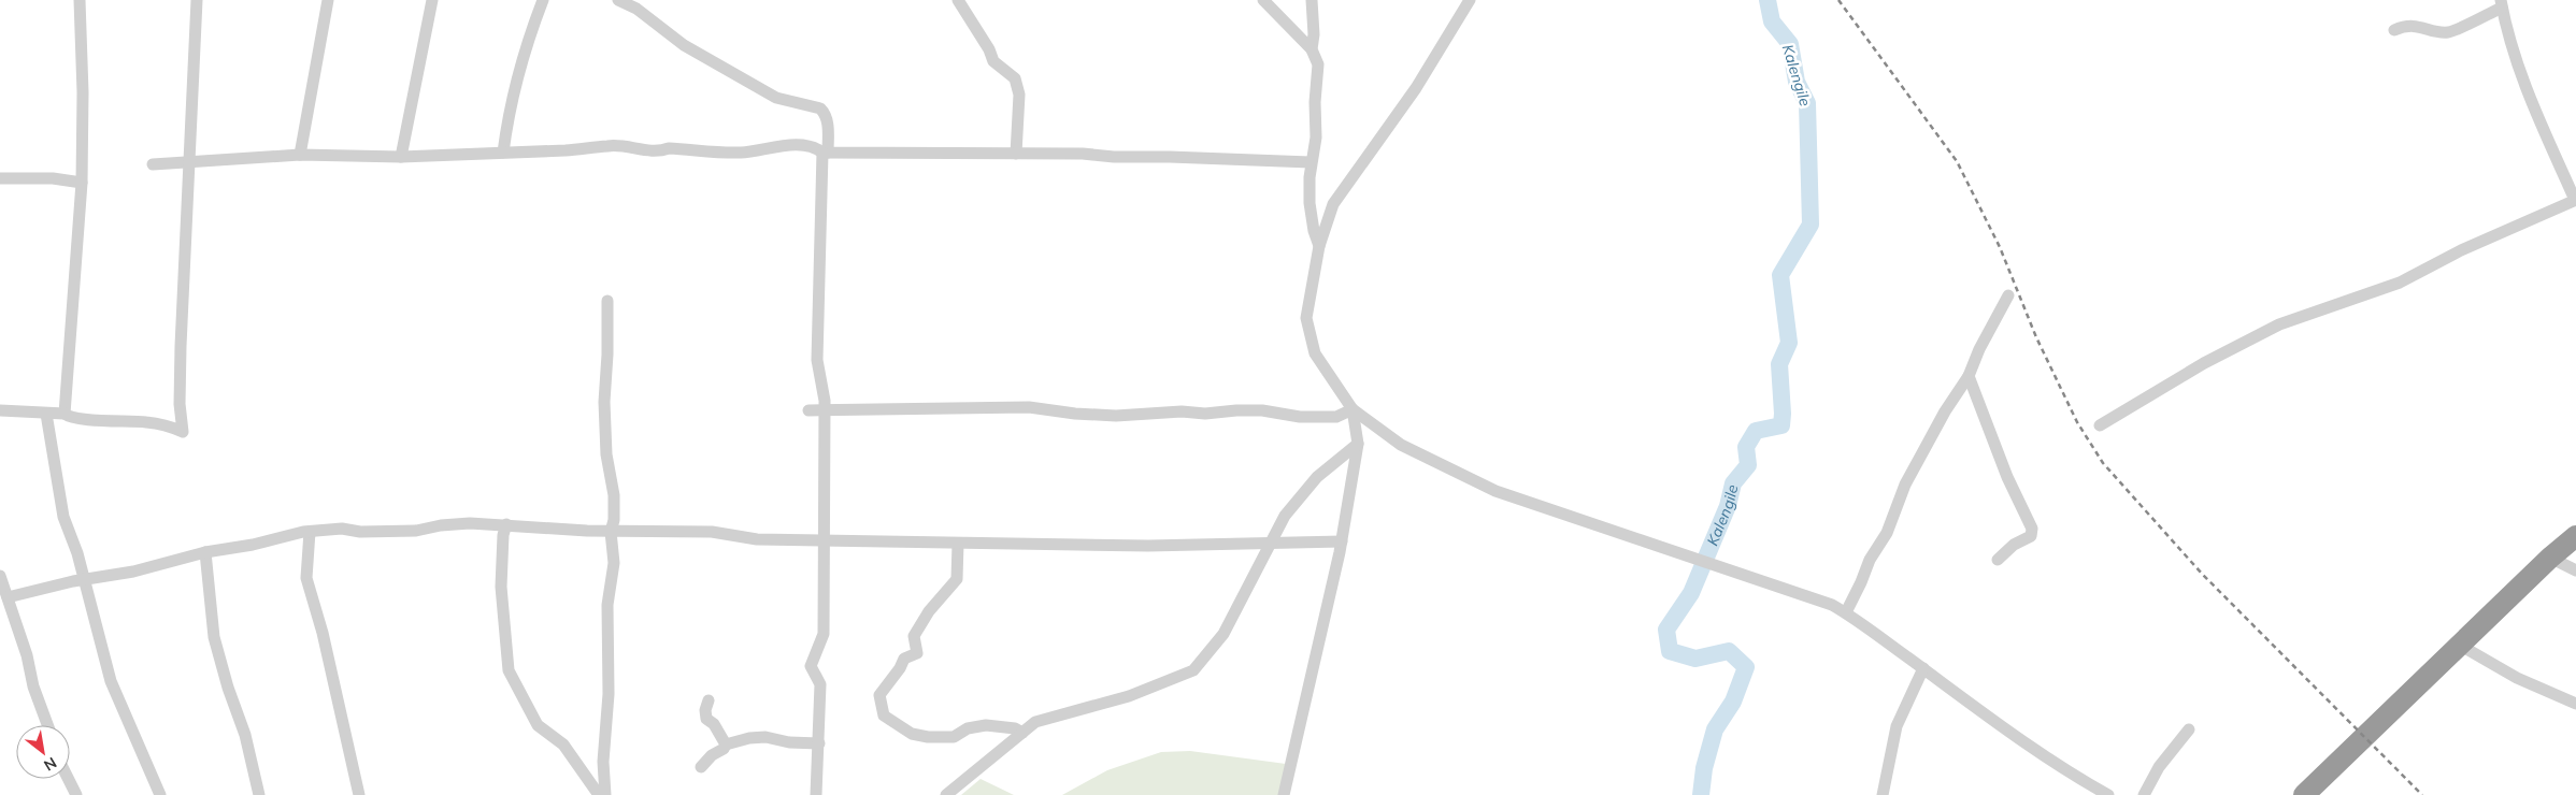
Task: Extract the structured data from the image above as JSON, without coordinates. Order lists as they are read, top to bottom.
{
  "water": ["Kalengile"],
  "north": "bottom right"
}
